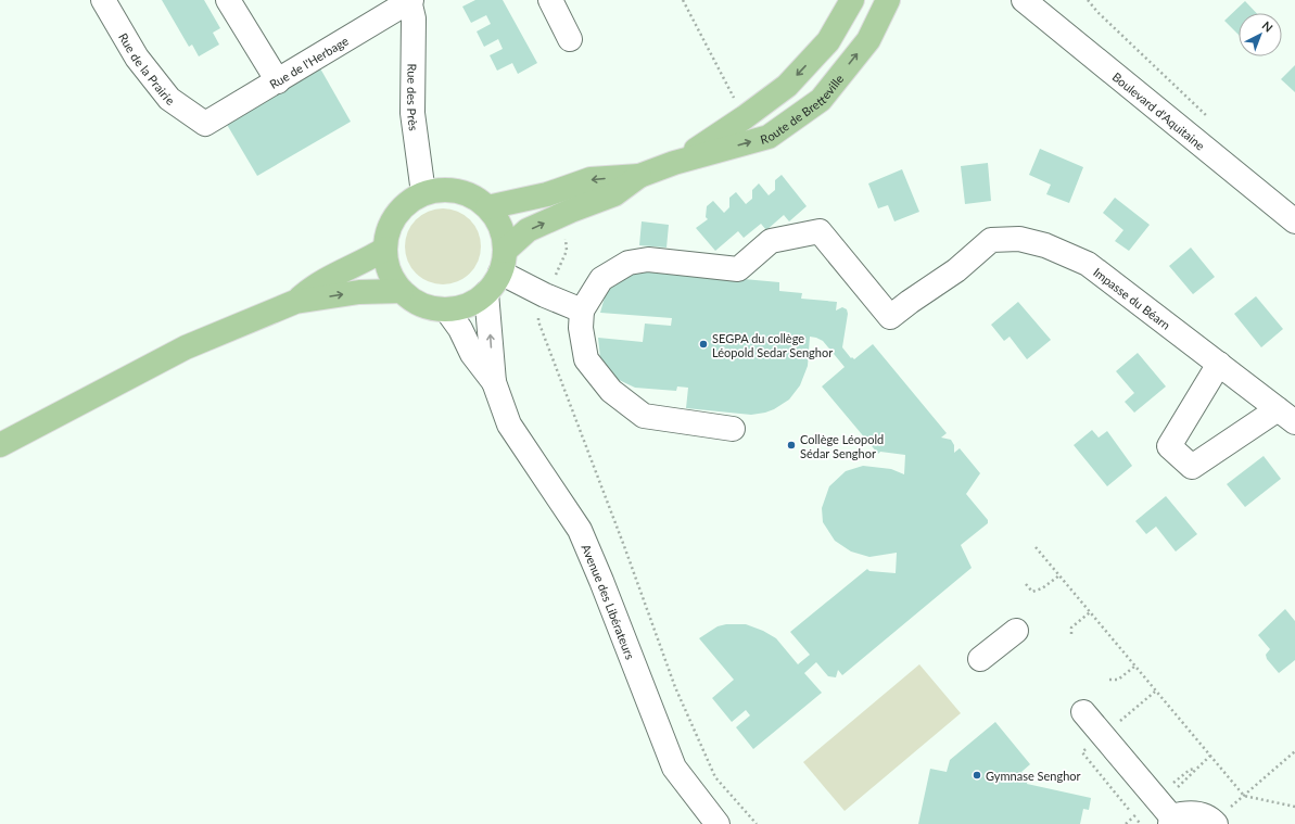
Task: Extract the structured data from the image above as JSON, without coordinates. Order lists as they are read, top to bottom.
{
  "streets": {
    "main road": ["Route de Bretteville"],
    "street": [
      "Rue de l'Herbage",
      "Rue de la Prairie",
      "Rue des Près",
      "Boulevard d'Aquitaine",
      "Impasse du Béarn",
      "Avenue des Libérateurs"
    ]
  },
  "crossings": [
    ["Rue de l'Herbage", "Rue de la Prairie"],
    ["Rue de l'Herbage", "Rue des Près"],
    ["Rue des Près", "Route de Bretteville"],
    ["Rue des Près", "Avenue des Libérateurs"],
    ["Route de Bretteville", "Avenue des Libérateurs"]
  ],
  "places": ["SEGPA du collège Léopold Sedar Senghor", "Collège Léopold Sédar Senghor", "Gymnase Senghor"],
  "north": "top right"
}
